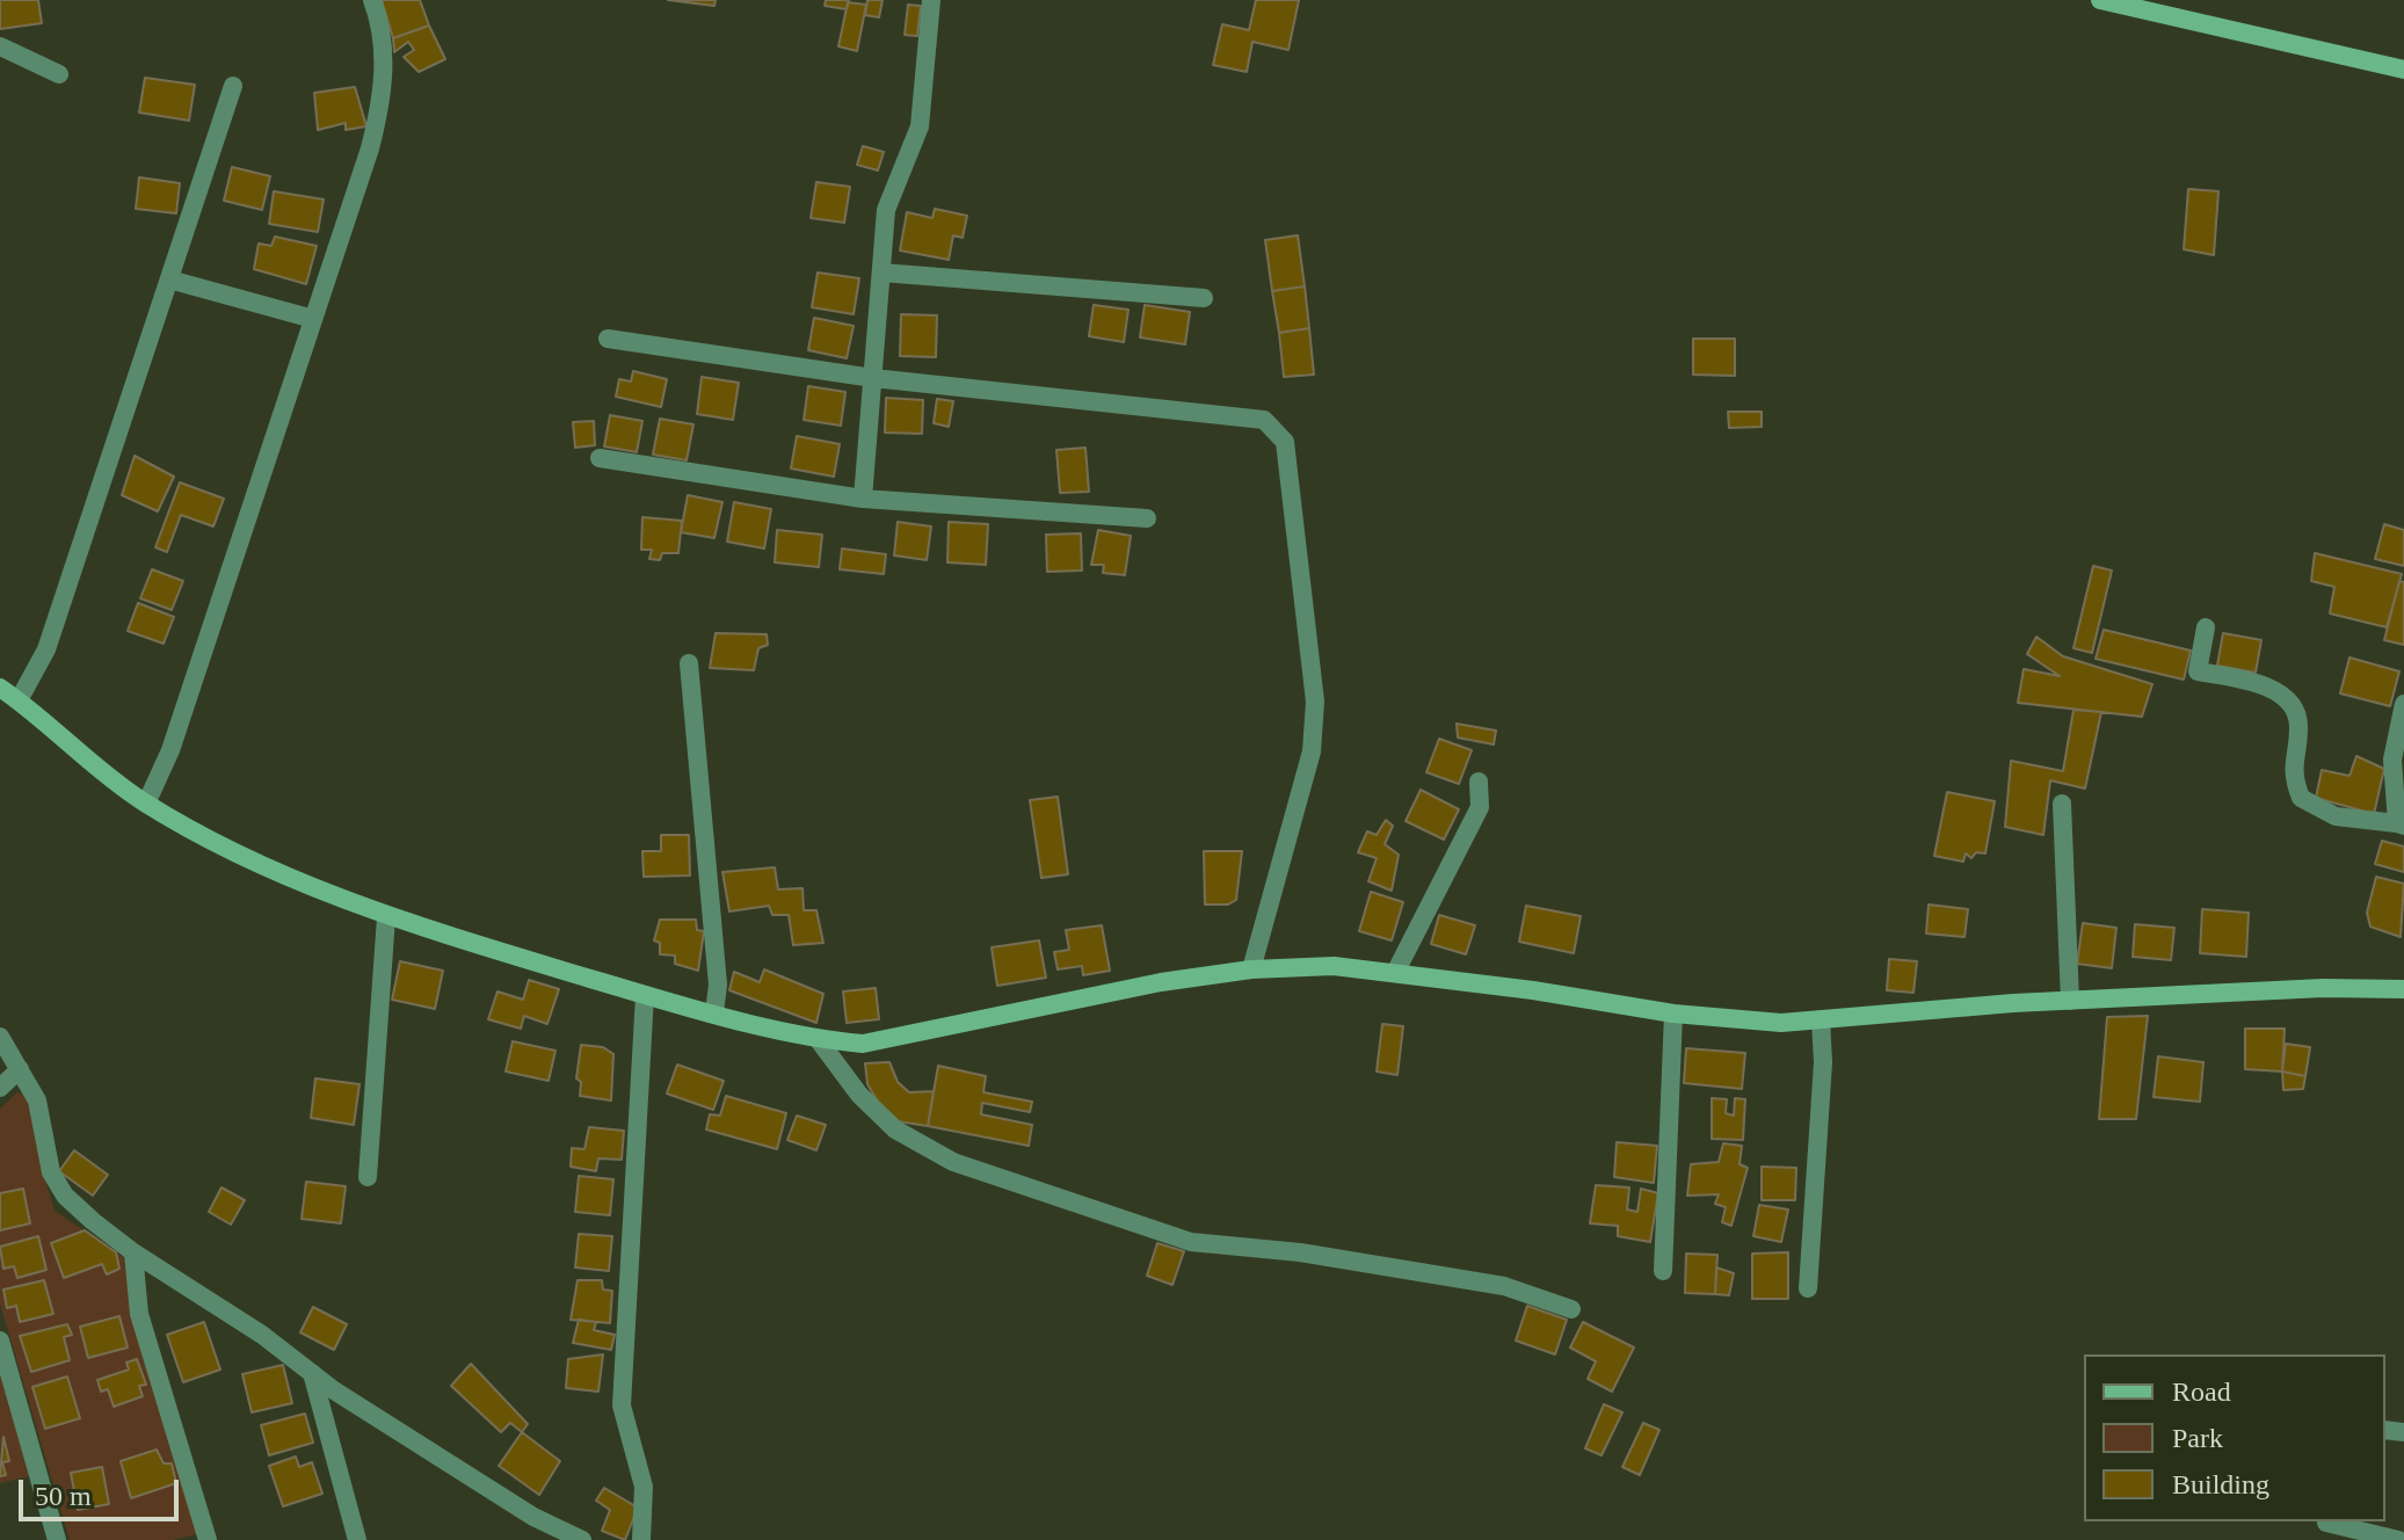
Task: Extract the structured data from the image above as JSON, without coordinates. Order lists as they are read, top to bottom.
{
  "legend": ["Road", "Park", "Building"],
  "scale_bar": "50 m"
}
